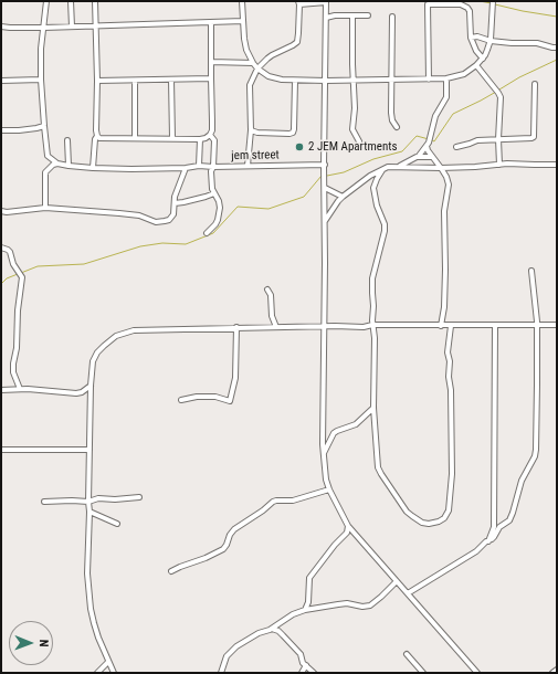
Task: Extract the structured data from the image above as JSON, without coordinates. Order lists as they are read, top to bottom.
{
  "streets": {
    "street": ["jem street"]
  },
  "places": ["2 JEM Apartments"],
  "north": "right"
}
